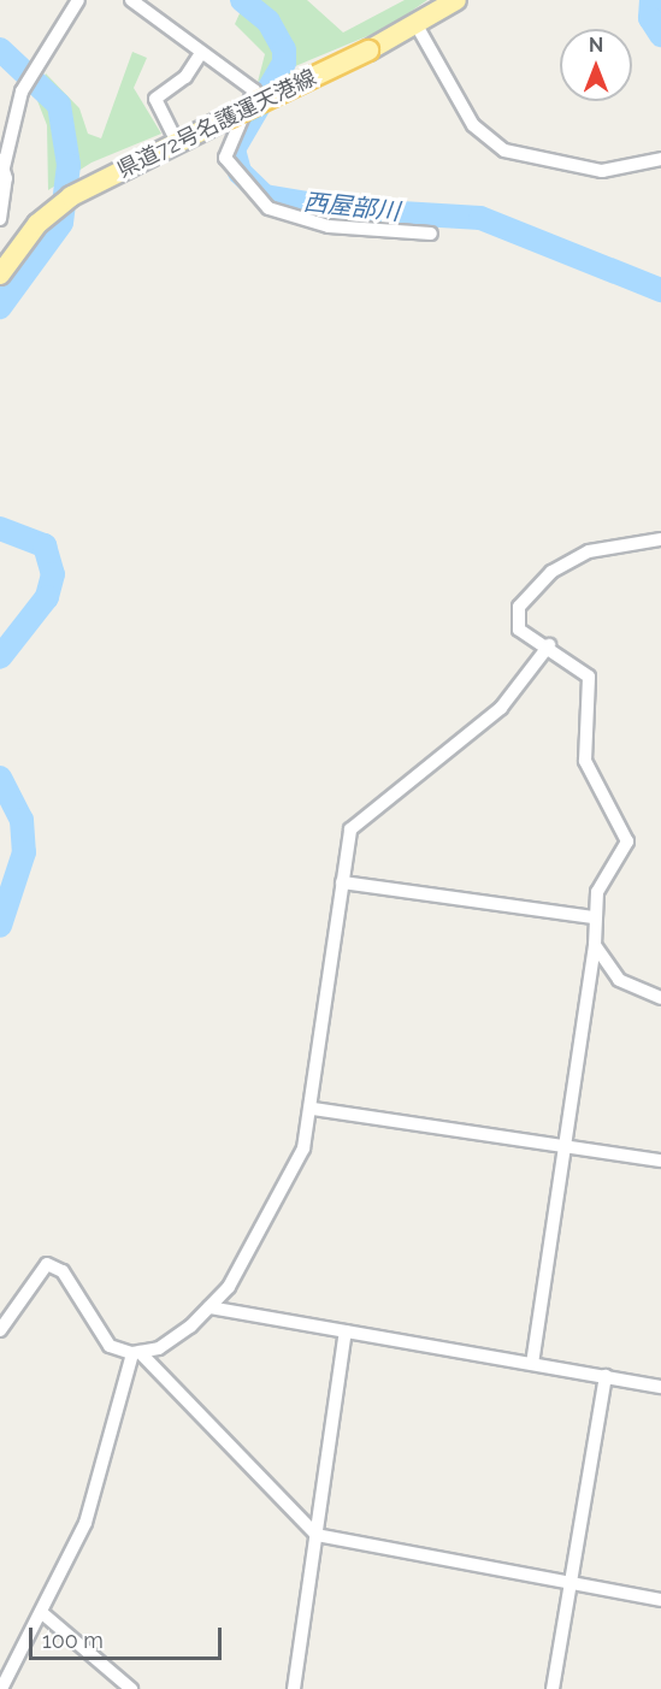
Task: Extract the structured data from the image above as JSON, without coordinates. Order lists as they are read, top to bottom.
{
  "streets": {
    "main road": ["県道72号名護運天港線"]
  },
  "water": ["西屋部川"],
  "scale_bar": "100 m",
  "north": "top"
}
